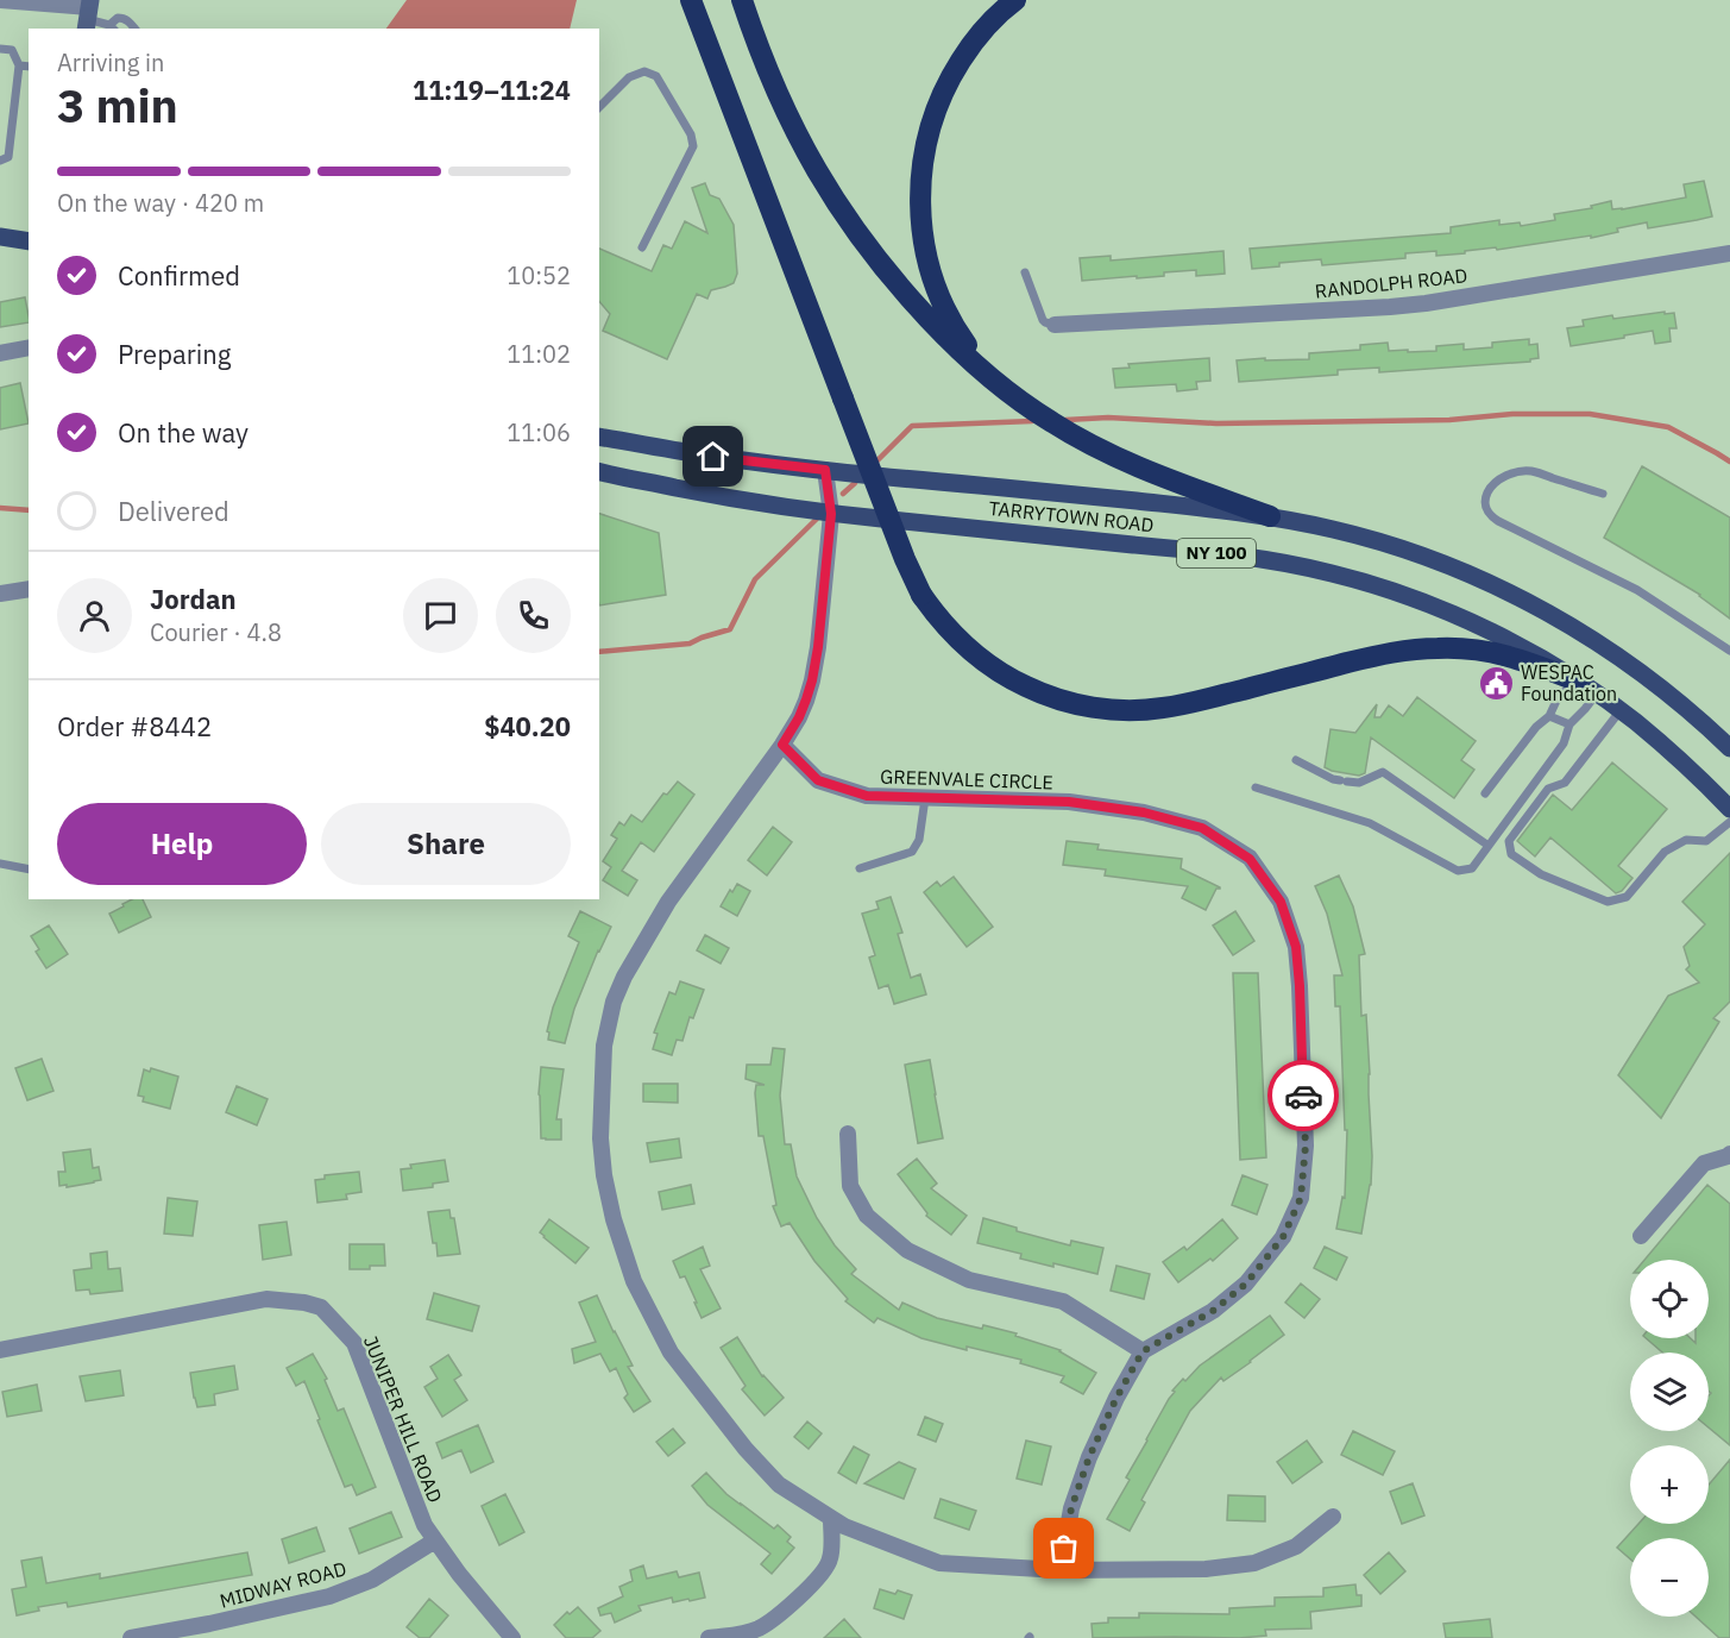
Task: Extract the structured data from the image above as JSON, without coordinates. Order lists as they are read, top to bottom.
{
  "streets": {
    "main road": ["TARRYTOWN ROAD", "NY 100"],
    "street": [
      "RANDOLPH ROAD",
      "GREENVALE CIRCLE",
      "JUNIPER HILL ROAD",
      "MIDWAY ROAD"
    ]
  },
  "crossings": [
    ["JUNIPER HILL ROAD", "MIDWAY ROAD"]
  ],
  "places": {
    "public building": ["WESPAC Foundation"]
  },
  "page": {
    "heading": ["3 min", "Arriving in", "11:19–11:24"],
    "panel": [
      "Jordan",
      "Courier · 4.8",
      "Order #8442",
      "$40.20"
    ],
    "bar": "On the way · 420 m",
    "list": [
      ["Confirmed", "10:52"],
      ["Preparing", "11:02"],
      ["On the way", "11:06"],
      "Delivered"
    ],
    "buttons": ["Help", "Share"],
    "map_buttons": ["+", "−"]
  }
}
